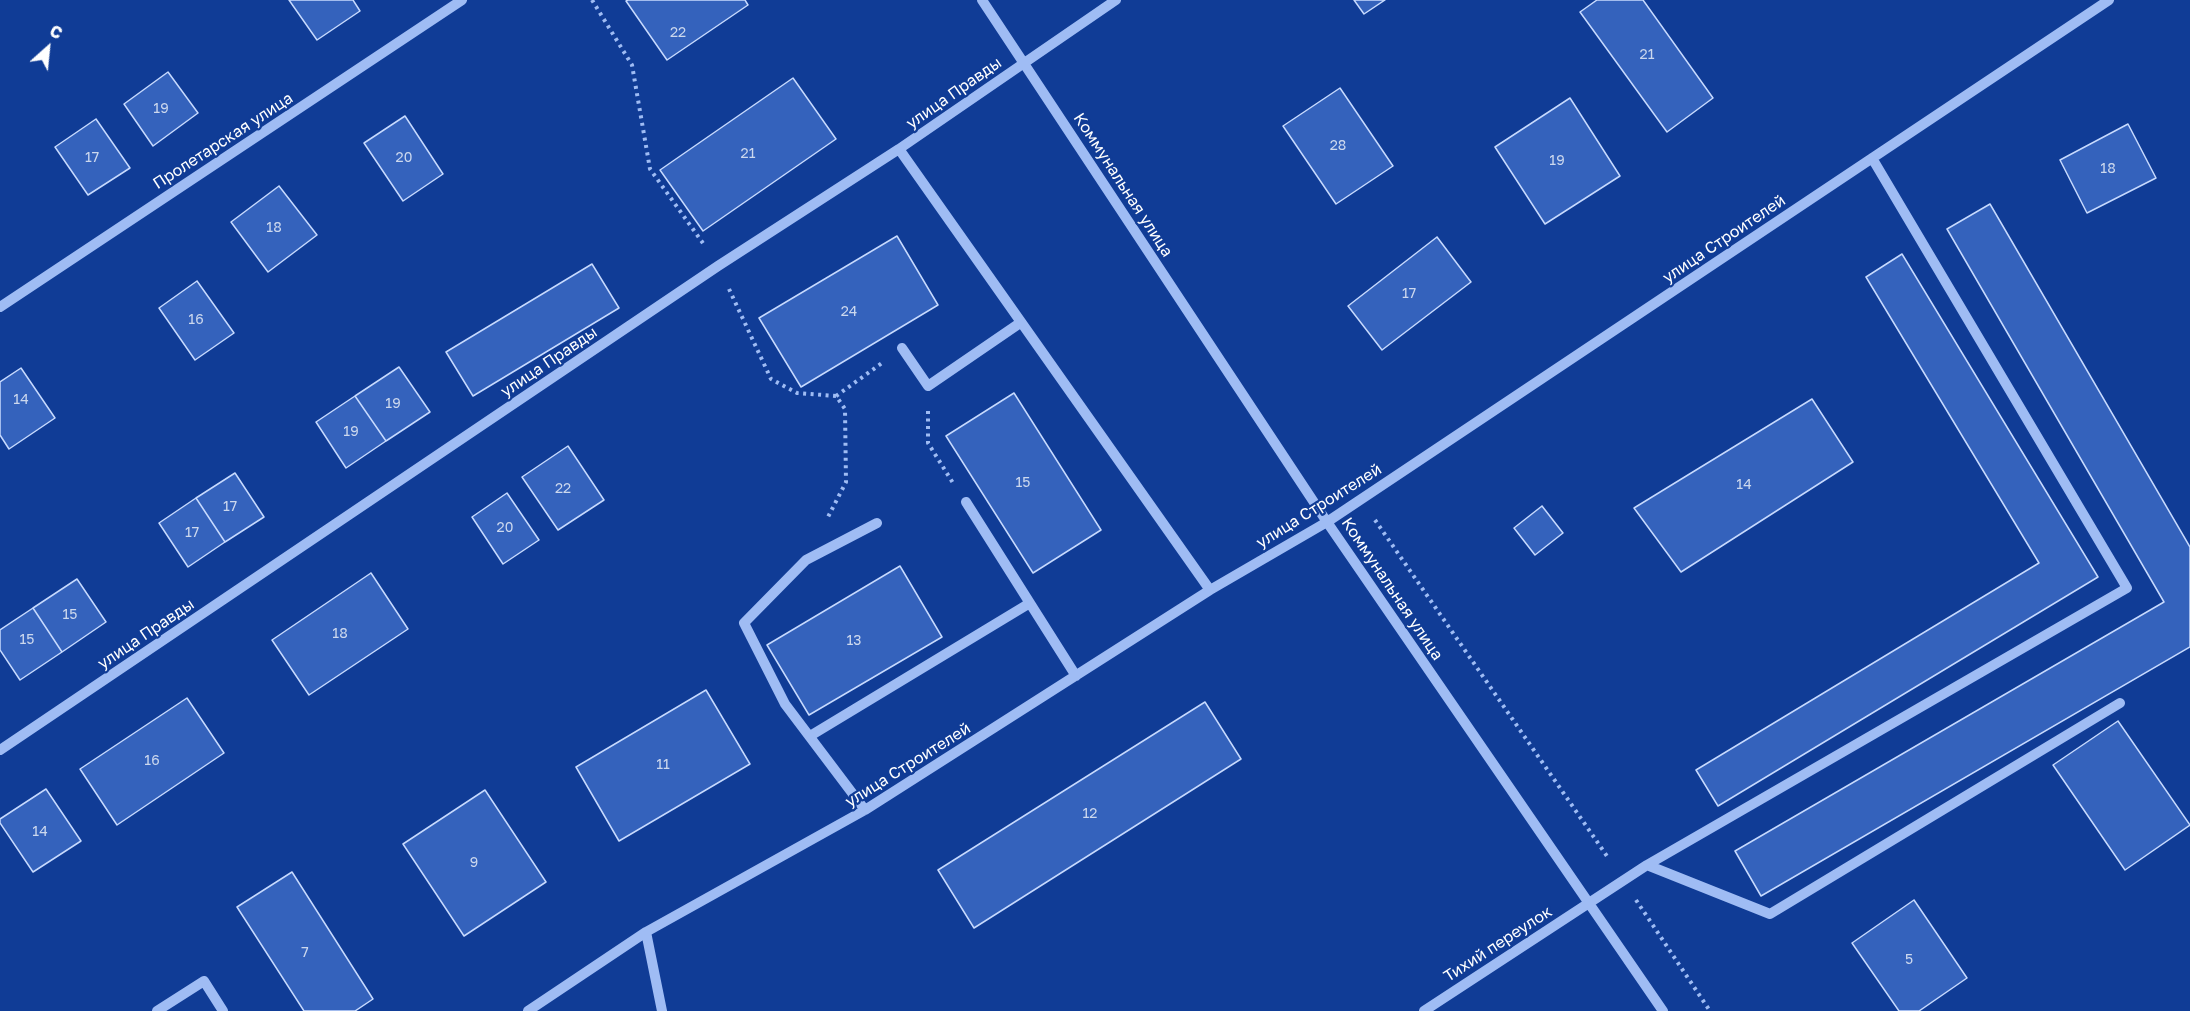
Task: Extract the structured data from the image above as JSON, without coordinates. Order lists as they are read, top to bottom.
{
  "streets": {
    "street": [
      "улица Правды",
      "Пролетарская улица",
      "Коммунальная улица",
      "улица Строителей",
      "Тихий переулок"
    ]
  },
  "crossings": [
    ["улица Правды", "Коммунальная улица"],
    ["Коммунальная улица", "улица Строителей"],
    ["Коммунальная улица", "Тихий переулок"],
    ["улица Строителей", "Тихий переулок"]
  ],
  "house_numbers": [
    "22",
    "21",
    "19",
    "28",
    "21",
    "17",
    "20",
    "19",
    "18",
    "18",
    "17",
    "24",
    "16",
    "14",
    "19",
    "19",
    "15",
    "14",
    "22",
    "17",
    "20",
    "17",
    "15",
    "18",
    "15",
    "13",
    "16",
    "11",
    "12",
    "14",
    "9",
    "7",
    "5"
  ],
  "north": "top right"
}
